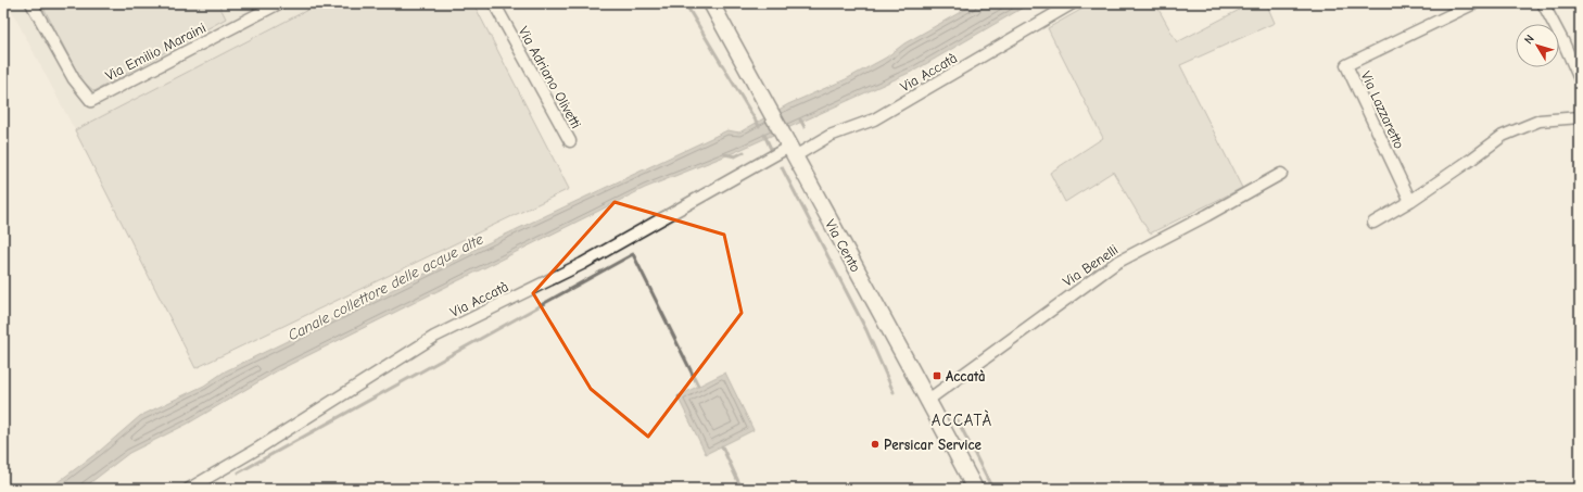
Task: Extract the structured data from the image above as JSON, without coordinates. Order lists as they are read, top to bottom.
{
  "streets": {
    "main road": ["Via Cento"],
    "street": [
      "Via Emilio Maraini",
      "Via Accatà",
      "Via Adriano Olivetti",
      "Via Lazzaretto",
      "Via Benelli"
    ]
  },
  "crossings": [
    ["Via Accatà", "Via Cento"],
    ["Via Cento", "Via Benelli"]
  ],
  "districts": ["ACCATÀ"],
  "water": ["Canale collettore delle acque alte"],
  "places": {
    "transit": ["Accatà"],
    "other": ["Persicar Service"]
  },
  "north": "top left"
}
